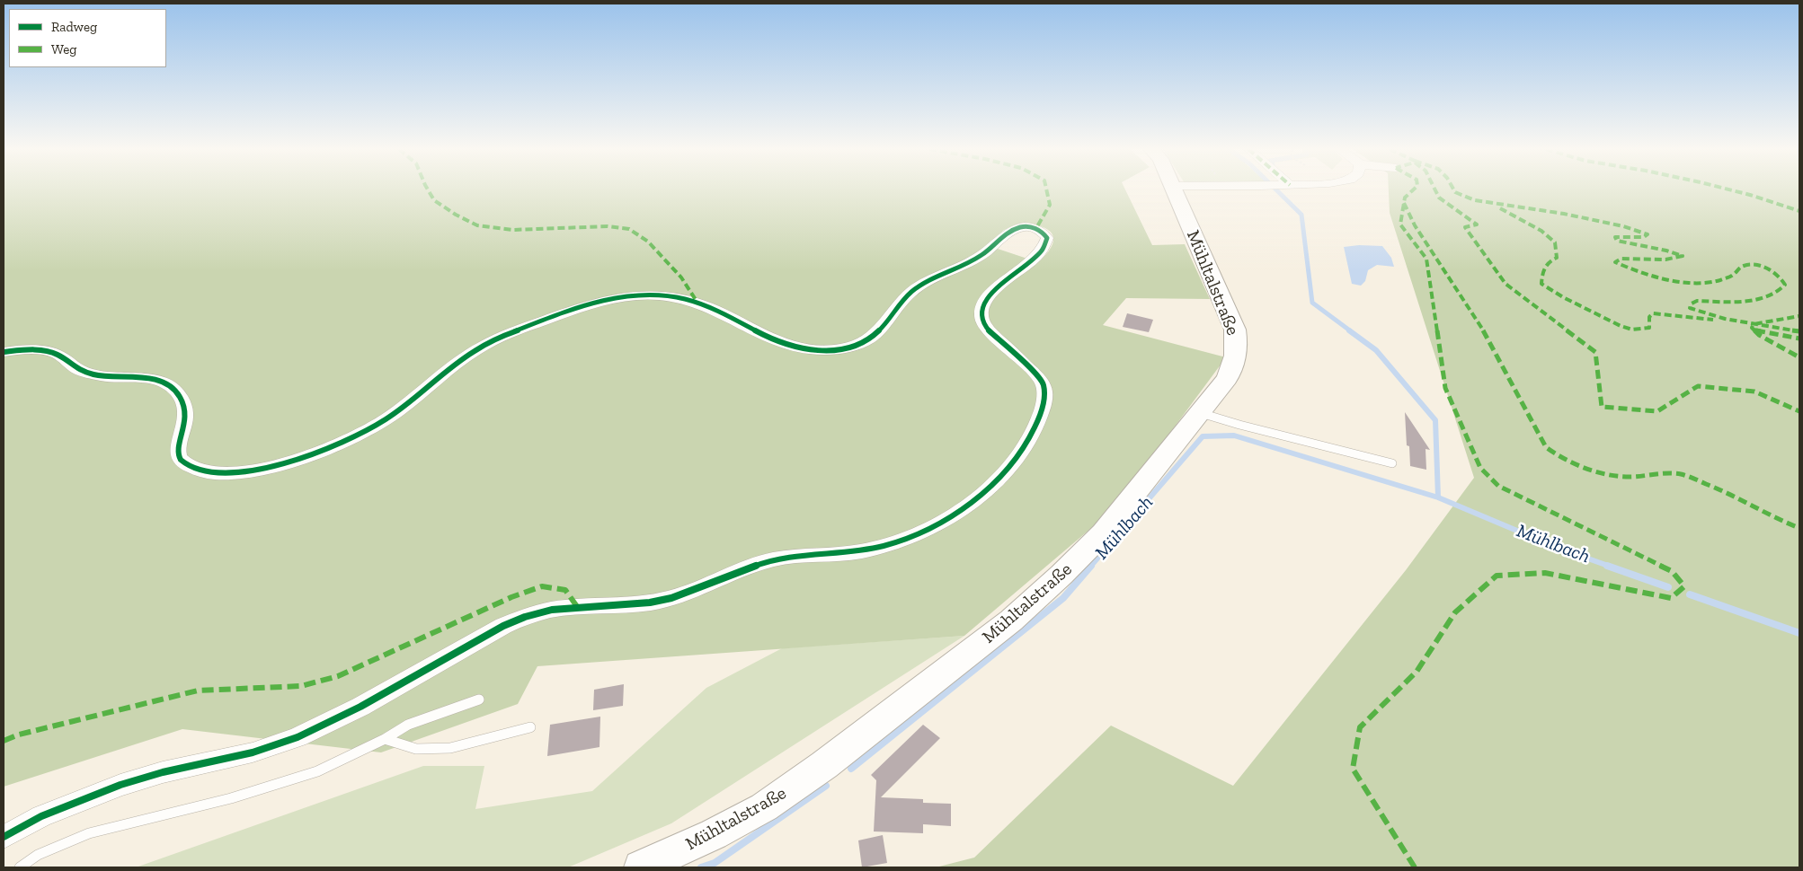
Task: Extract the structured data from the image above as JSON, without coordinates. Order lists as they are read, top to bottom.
{
  "streets": {
    "main road": ["Mühltalstraße"]
  },
  "water": ["Mühlbach"],
  "legend": ["Radweg", "Weg"]
}
